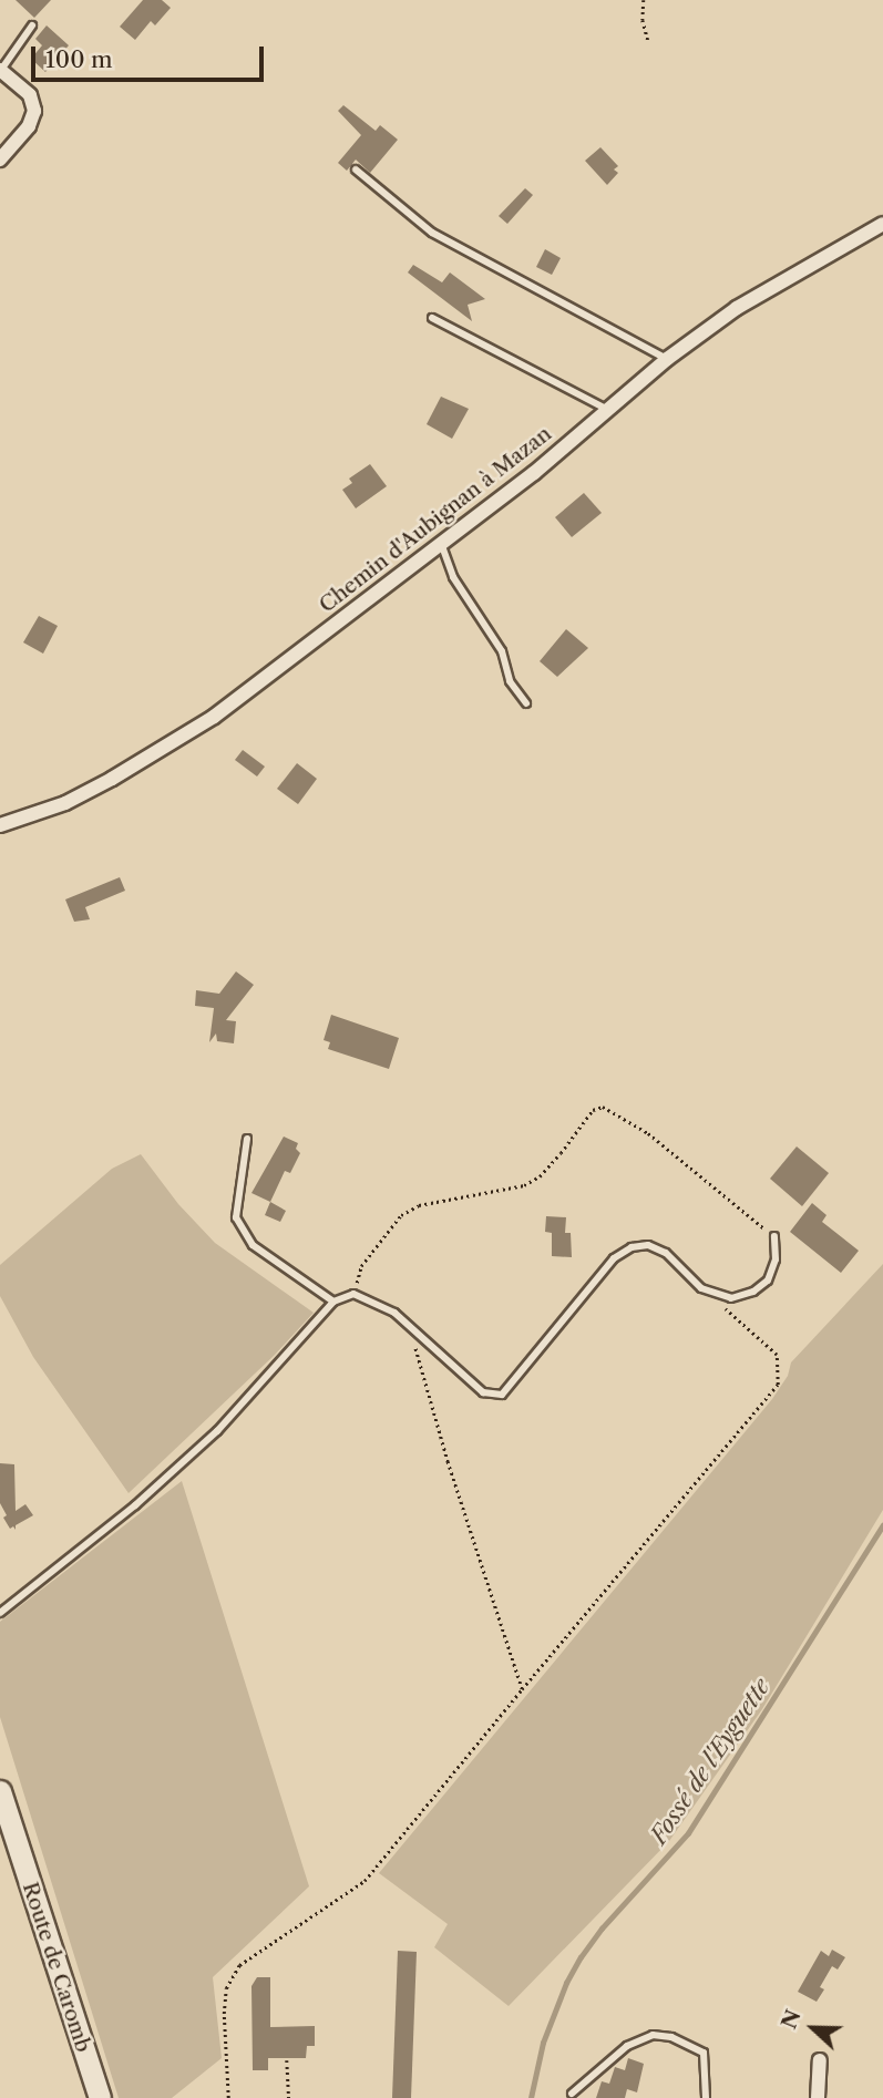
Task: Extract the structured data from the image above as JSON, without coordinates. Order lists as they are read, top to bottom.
{
  "streets": {
    "main road": ["Route de Caromb"],
    "street": ["Chemin d'Aubignan à Mazan"]
  },
  "water": ["Fossé de l'Eyguette"],
  "scale_bar": "100 m",
  "north": "left"
}
